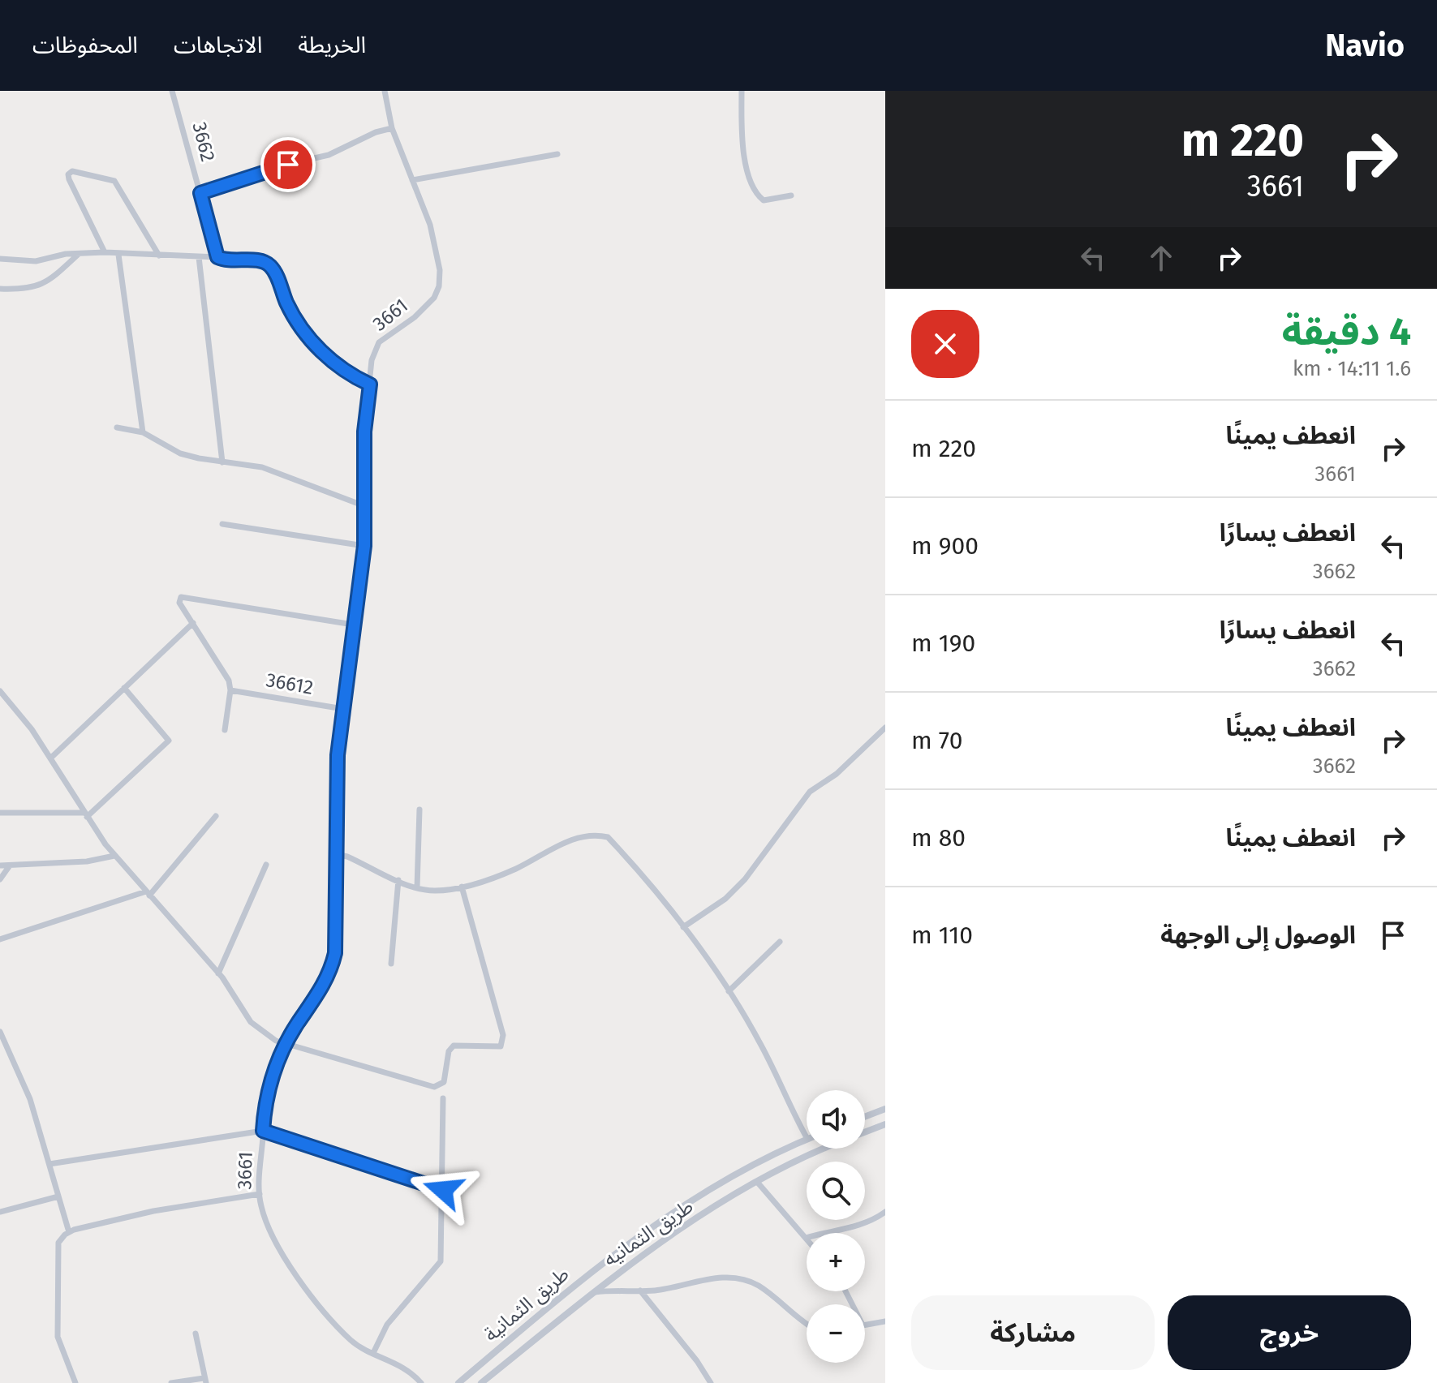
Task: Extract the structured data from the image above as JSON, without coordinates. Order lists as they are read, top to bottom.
{
  "streets": {
    "street": [
      "3662",
      "3661",
      "36612",
      "طريق الثمانيه",
      "طريق الثمانية"
    ]
  },
  "crossings": [
    ["3661", "36612"]
  ],
  "page": {
    "header": "Navio",
    "nav": ["الخريطة", "الاتجاهات", "المحفوظات"],
    "turn": ["220 m", "3661"],
    "heading": ["4 دقيقة", "1.6 km · 14:11"],
    "list": [
      {
        "name": "انعطف يمينًا",
        "note": "3661",
        "value": "220 m"
      },
      {
        "name": "انعطف يسارًا",
        "note": "3662",
        "value": "900 m"
      },
      {
        "name": "انعطف يسارًا",
        "note": "3662",
        "value": "190 m"
      },
      {
        "name": "انعطف يمينًا",
        "note": "3662",
        "value": "70 m"
      },
      {
        "name": "انعطف يمينًا",
        "value": "80 m"
      },
      {
        "name": "الوصول إلى الوجهة",
        "value": "110 m"
      }
    ],
    "map_buttons": ["+", "−"],
    "buttons": ["خروج", "مشاركة"]
  }
}
